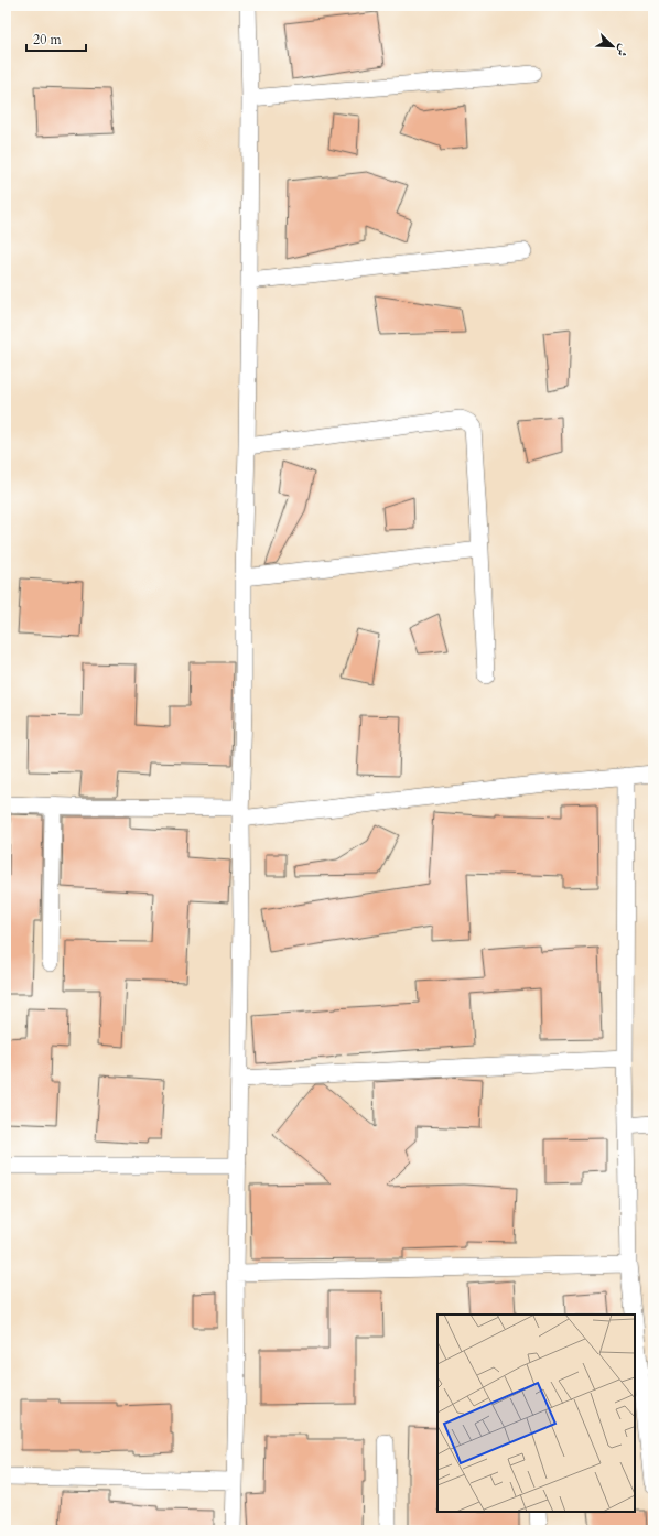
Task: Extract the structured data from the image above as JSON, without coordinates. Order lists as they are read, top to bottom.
{
  "scale_bar": "20 m",
  "north": "bottom right"
}
